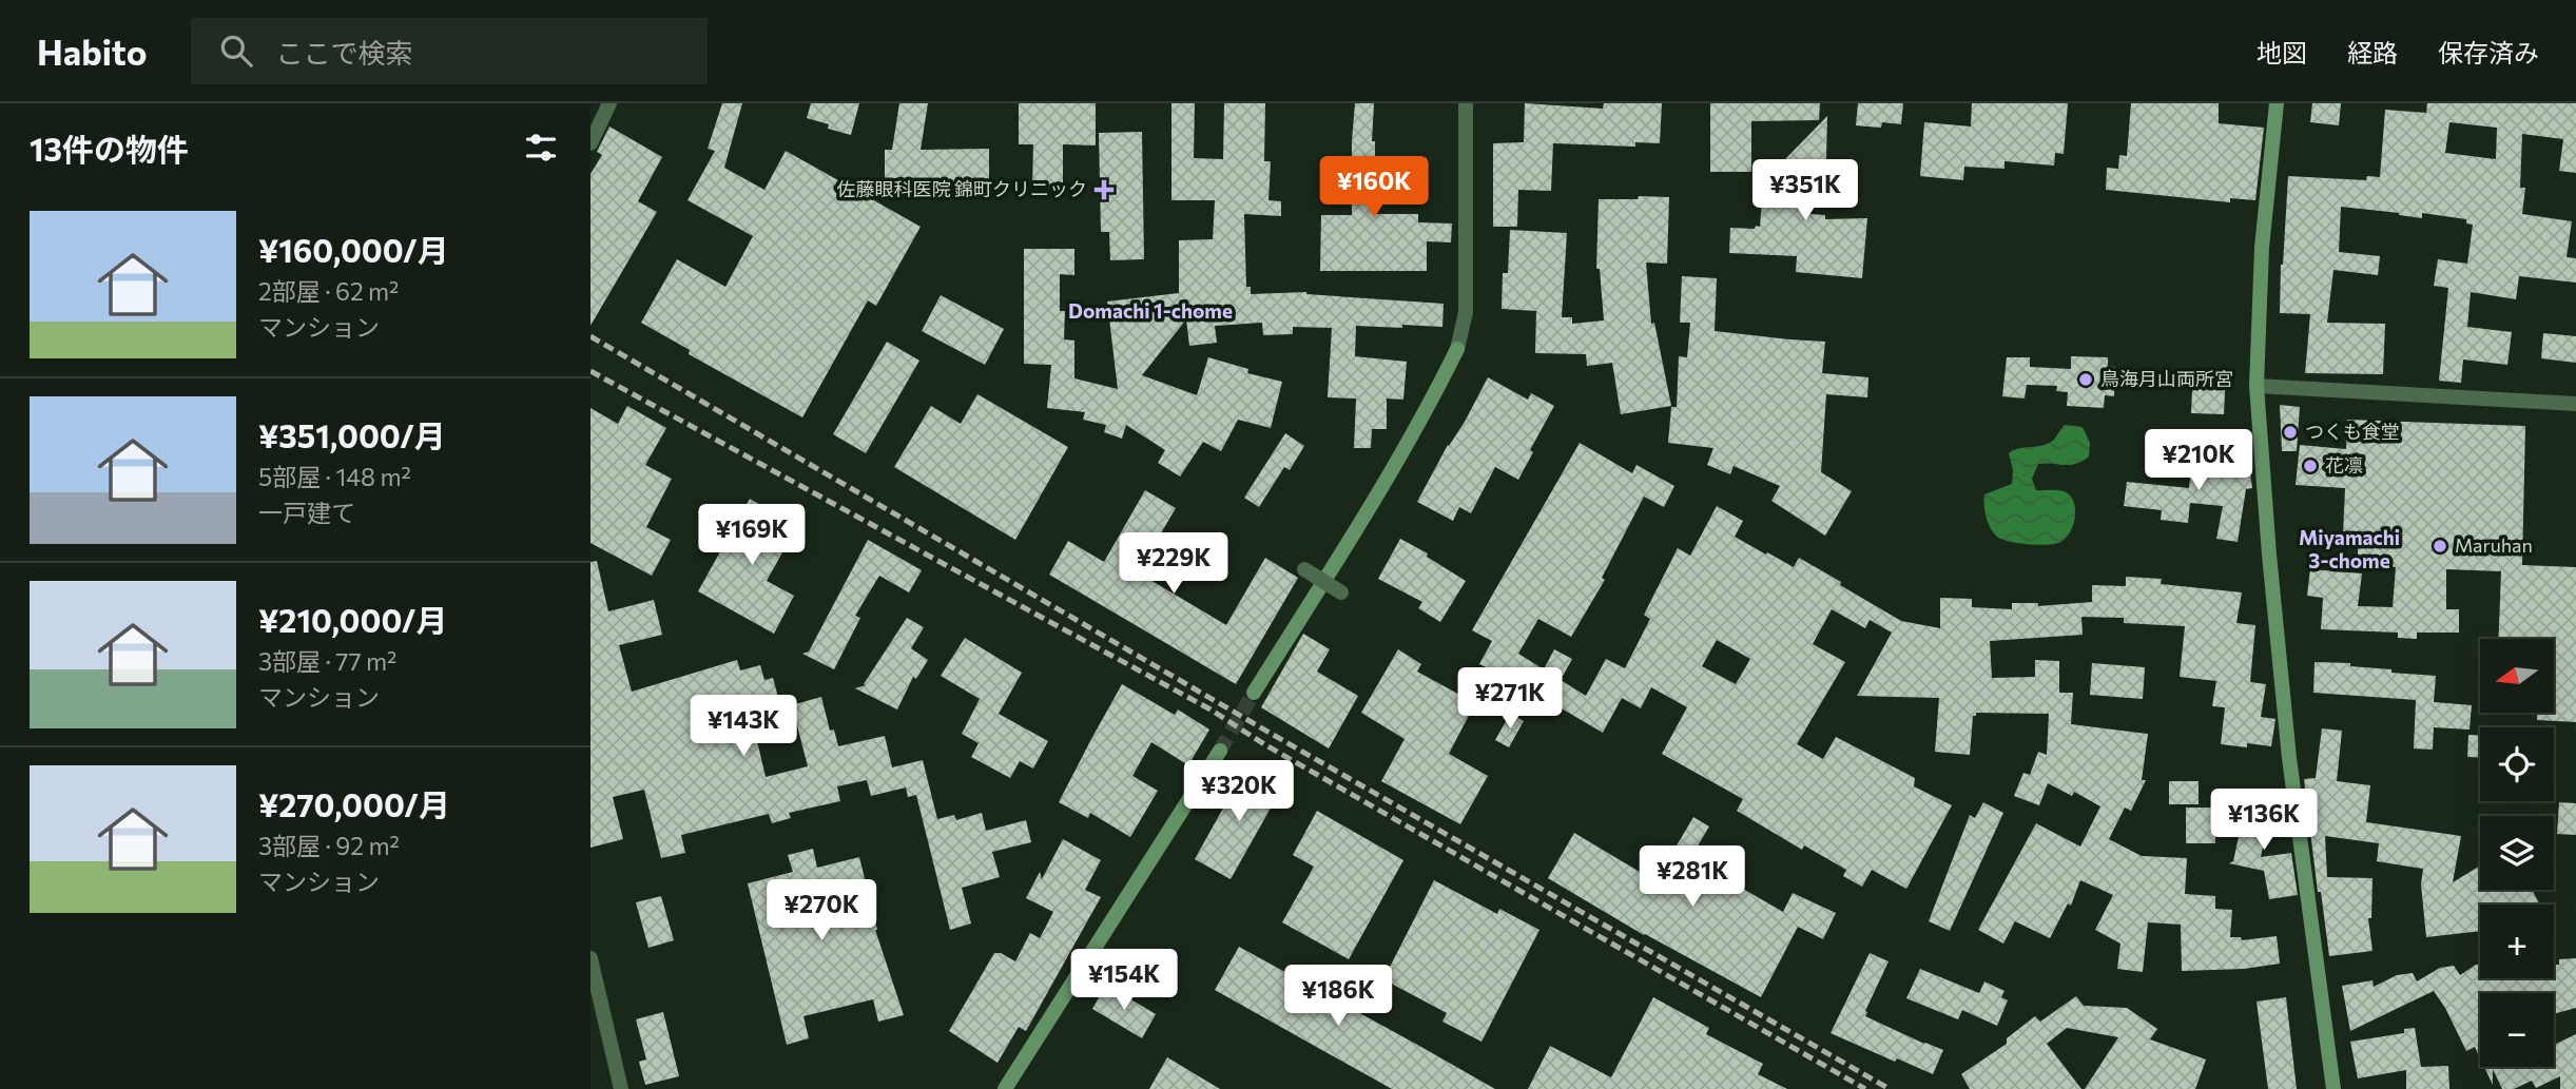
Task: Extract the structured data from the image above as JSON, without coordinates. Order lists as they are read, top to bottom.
{
  "districts": ["Domachi 1-chome", "Miyamachi 3-chome"],
  "places": {
    "health": ["佐藤眼科医院 錦町クリニック"],
    "other": [
      "鳥海月山両所宮",
      "つくも食堂",
      "花凛",
      "Maruhan"
    ]
  },
  "north": "left",
  "page": {
    "header": "Habito",
    "search": "ここで検索",
    "nav": ["地図", "経路", "保存済み"],
    "heading": "13件の物件",
    "price": [
      "¥160K",
      "¥351K",
      "¥210K",
      "¥169K",
      "¥229K",
      "¥271K",
      "¥143K",
      "¥320K",
      "¥136K",
      "¥281K",
      "¥270K",
      "¥154K",
      "¥186K"
    ],
    "list": [
      {
        "name": "¥160,000/月",
        "note": "2部屋 · 62 m² · マンション"
      },
      {
        "name": "¥351,000/月",
        "note": "5部屋 · 148 m² · 一戸建て"
      },
      {
        "name": "¥210,000/月",
        "note": "3部屋 · 77 m² · マンション"
      },
      {
        "name": "¥270,000/月",
        "note": "3部屋 · 92 m² · マンション"
      }
    ],
    "map_buttons": ["+", "−"]
  }
}
